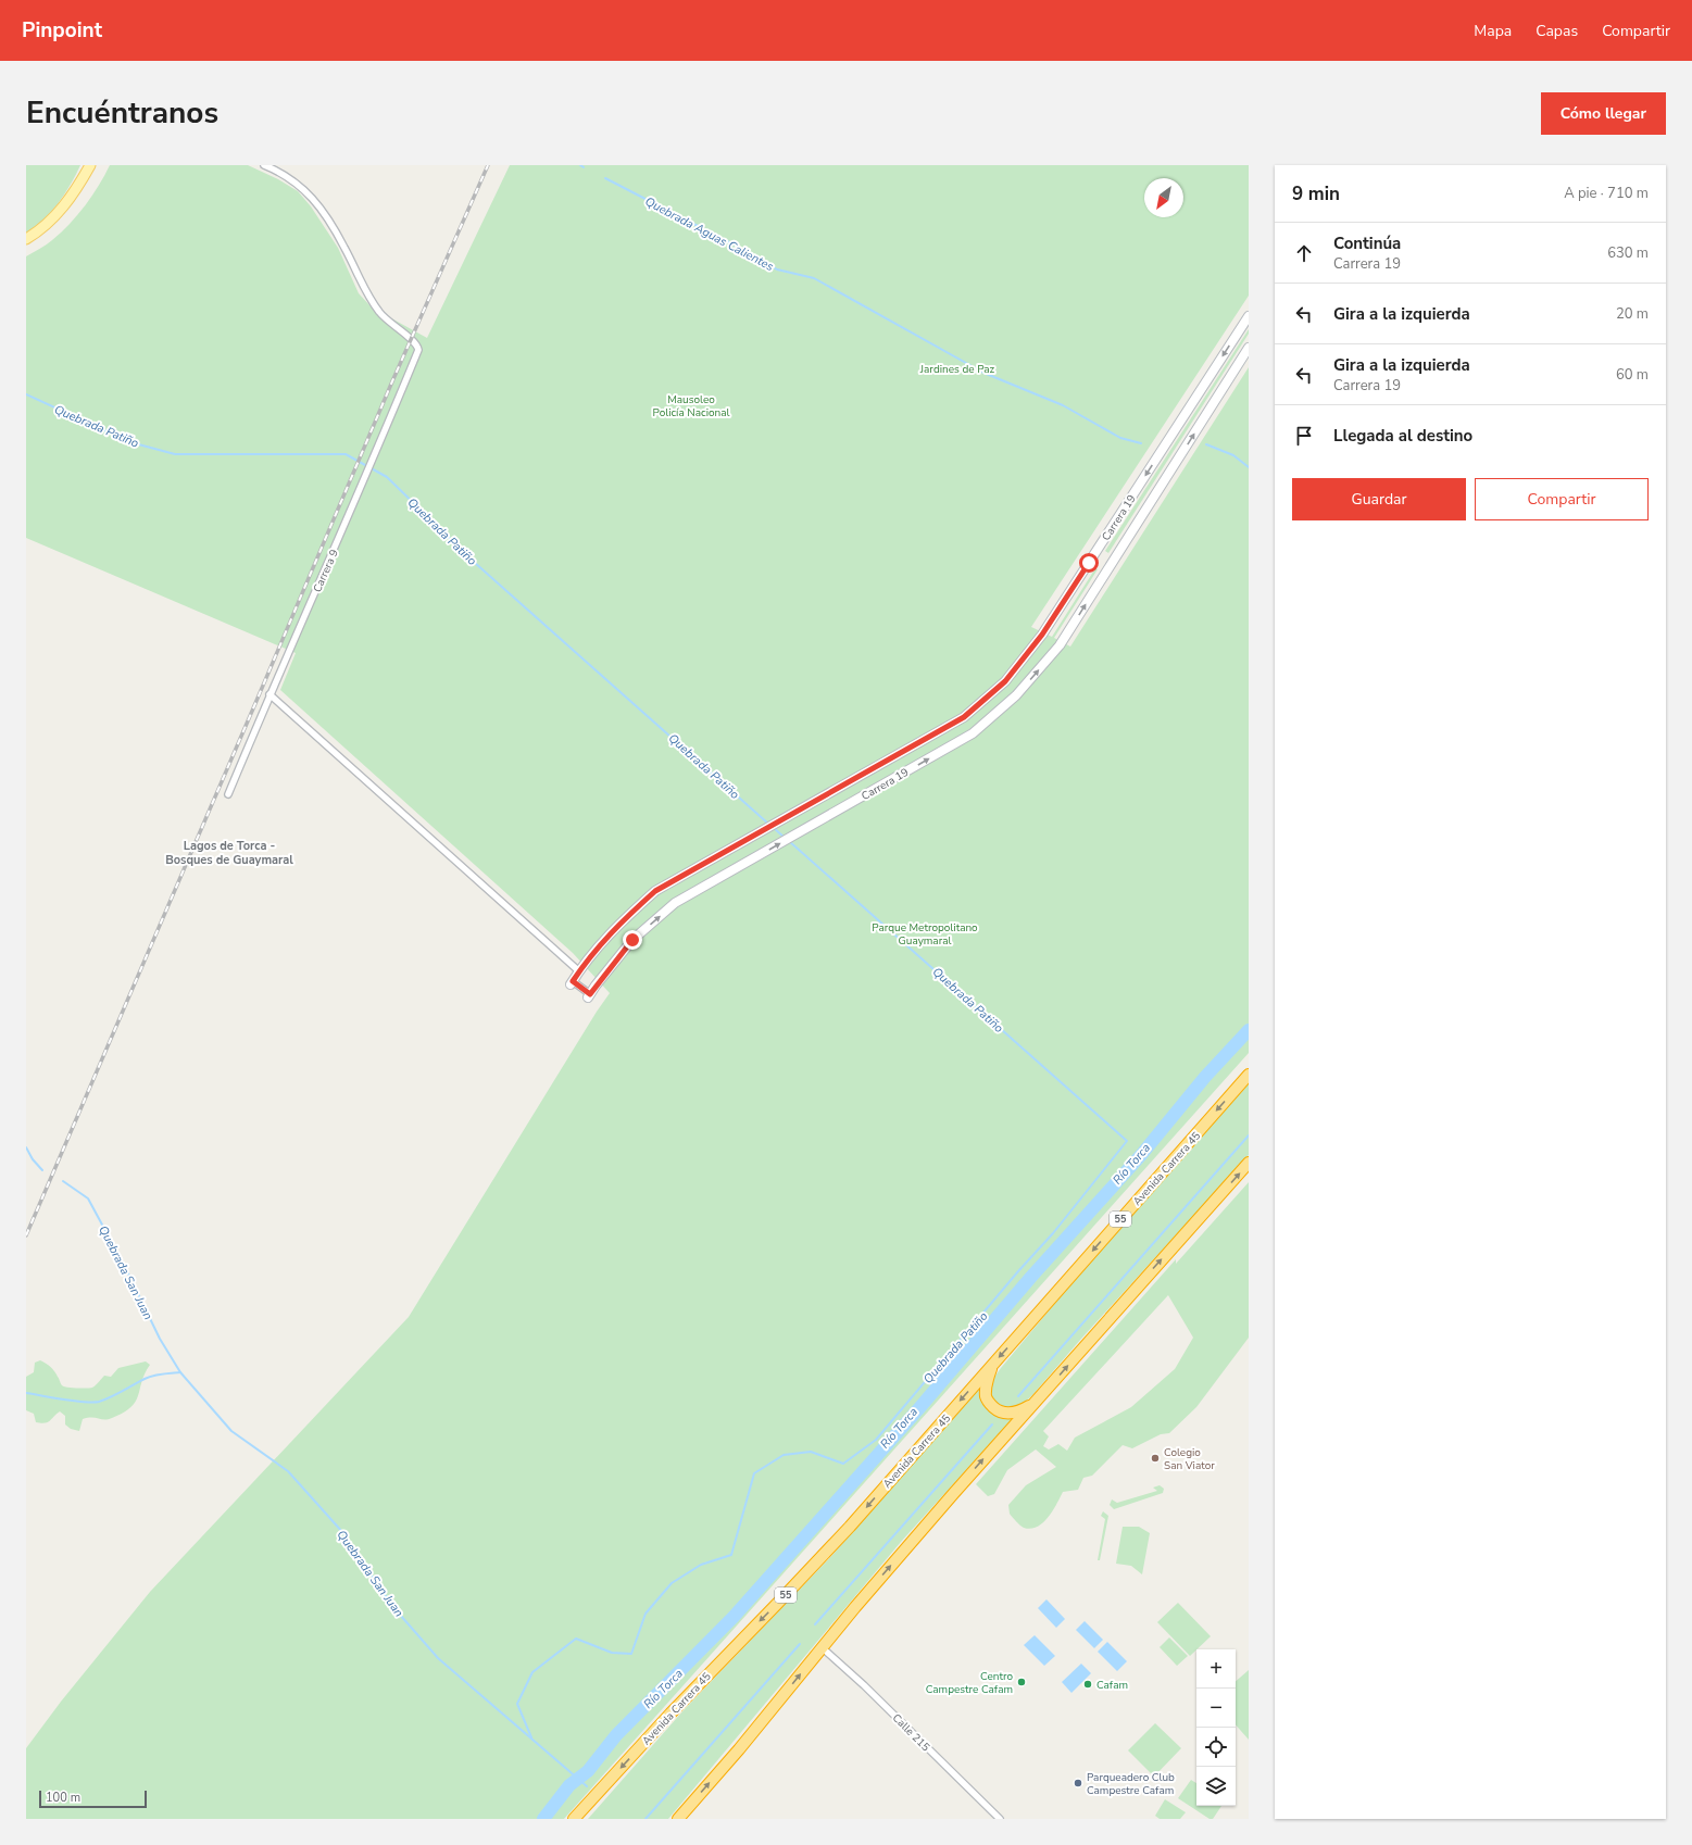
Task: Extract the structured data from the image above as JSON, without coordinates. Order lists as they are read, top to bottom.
{
  "streets": {
    "highway": ["Avenida Carrera 45", "55"],
    "main road": ["Carrera 19"],
    "street": ["Carrera 9", "Calle 215"]
  },
  "districts": ["Lagos de Torca - Bosques de Guaymaral"],
  "water": [
    "Quebrada Aguas Calientes",
    "Quebrada Patiño",
    "Río Torca",
    "Quebrada San Juan"
  ],
  "parks": ["Jardines de Paz", "Mausoleo Policía Nacional", "Parque Metropolitano Guaymaral"],
  "places": [
    "Colegio San Viator",
    "Centro Campestre Cafam",
    "Cafam",
    "Parqueadero Club Campestre Cafam"
  ],
  "scale_bar": "100 m",
  "north": "bottom left",
  "page": {
    "header": "Pinpoint",
    "nav": ["Mapa", "Capas", "Compartir"],
    "title": "Encuéntranos",
    "buttons": [
      "Cómo llegar",
      ["Guardar", "Compartir"]
    ],
    "heading": ["9 min", "A pie · 710 m"],
    "list": [
      ["Continúa", "Carrera 19", "630 m"],
      ["Gira a la izquierda", "20 m"],
      ["Gira a la izquierda", "Carrera 19", "60 m"],
      "Llegada al destino"
    ],
    "map_buttons": ["+", "−"],
    "scale": "100 m"
  }
}
